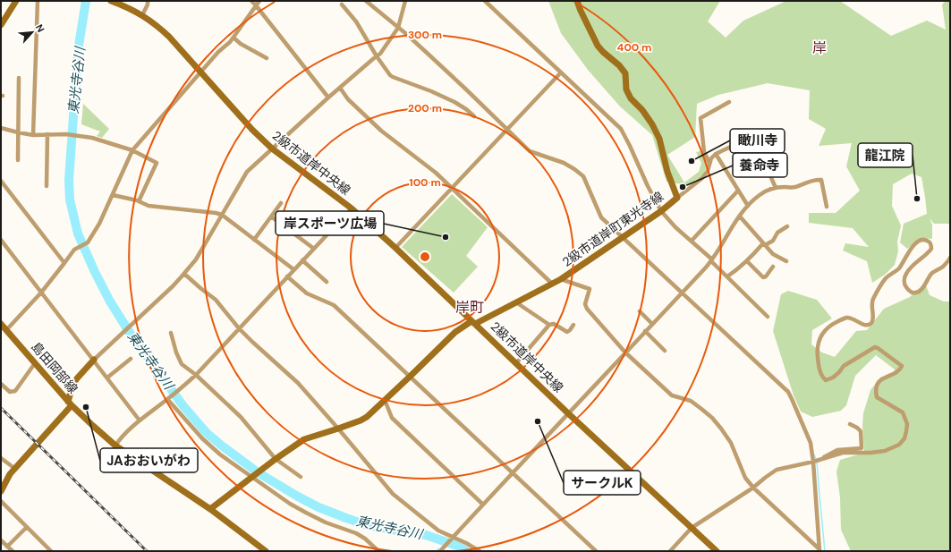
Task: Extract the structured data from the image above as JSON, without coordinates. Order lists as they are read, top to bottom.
{
  "streets": {
    "street": ["2級市道岸中央線", "2級市道岸町東光寺線", "島田岡部線"]
  },
  "crossings": [
    ["2級市道岸中央線", "2級市道岸町東光寺線"],
    ["2級市道岸町東光寺線", "島田岡部線"]
  ],
  "districts": ["岸", "岸町"],
  "water": ["東光寺谷川"],
  "places": [
    "瞰川寺",
    "養命寺",
    "龍江院",
    "岸スポーツ広場",
    "JAおおいがわ",
    "サークルK"
  ],
  "north": "top right",
  "rings": [
    "300 m",
    "400 m",
    "200 m",
    "100 m"
  ]
}
